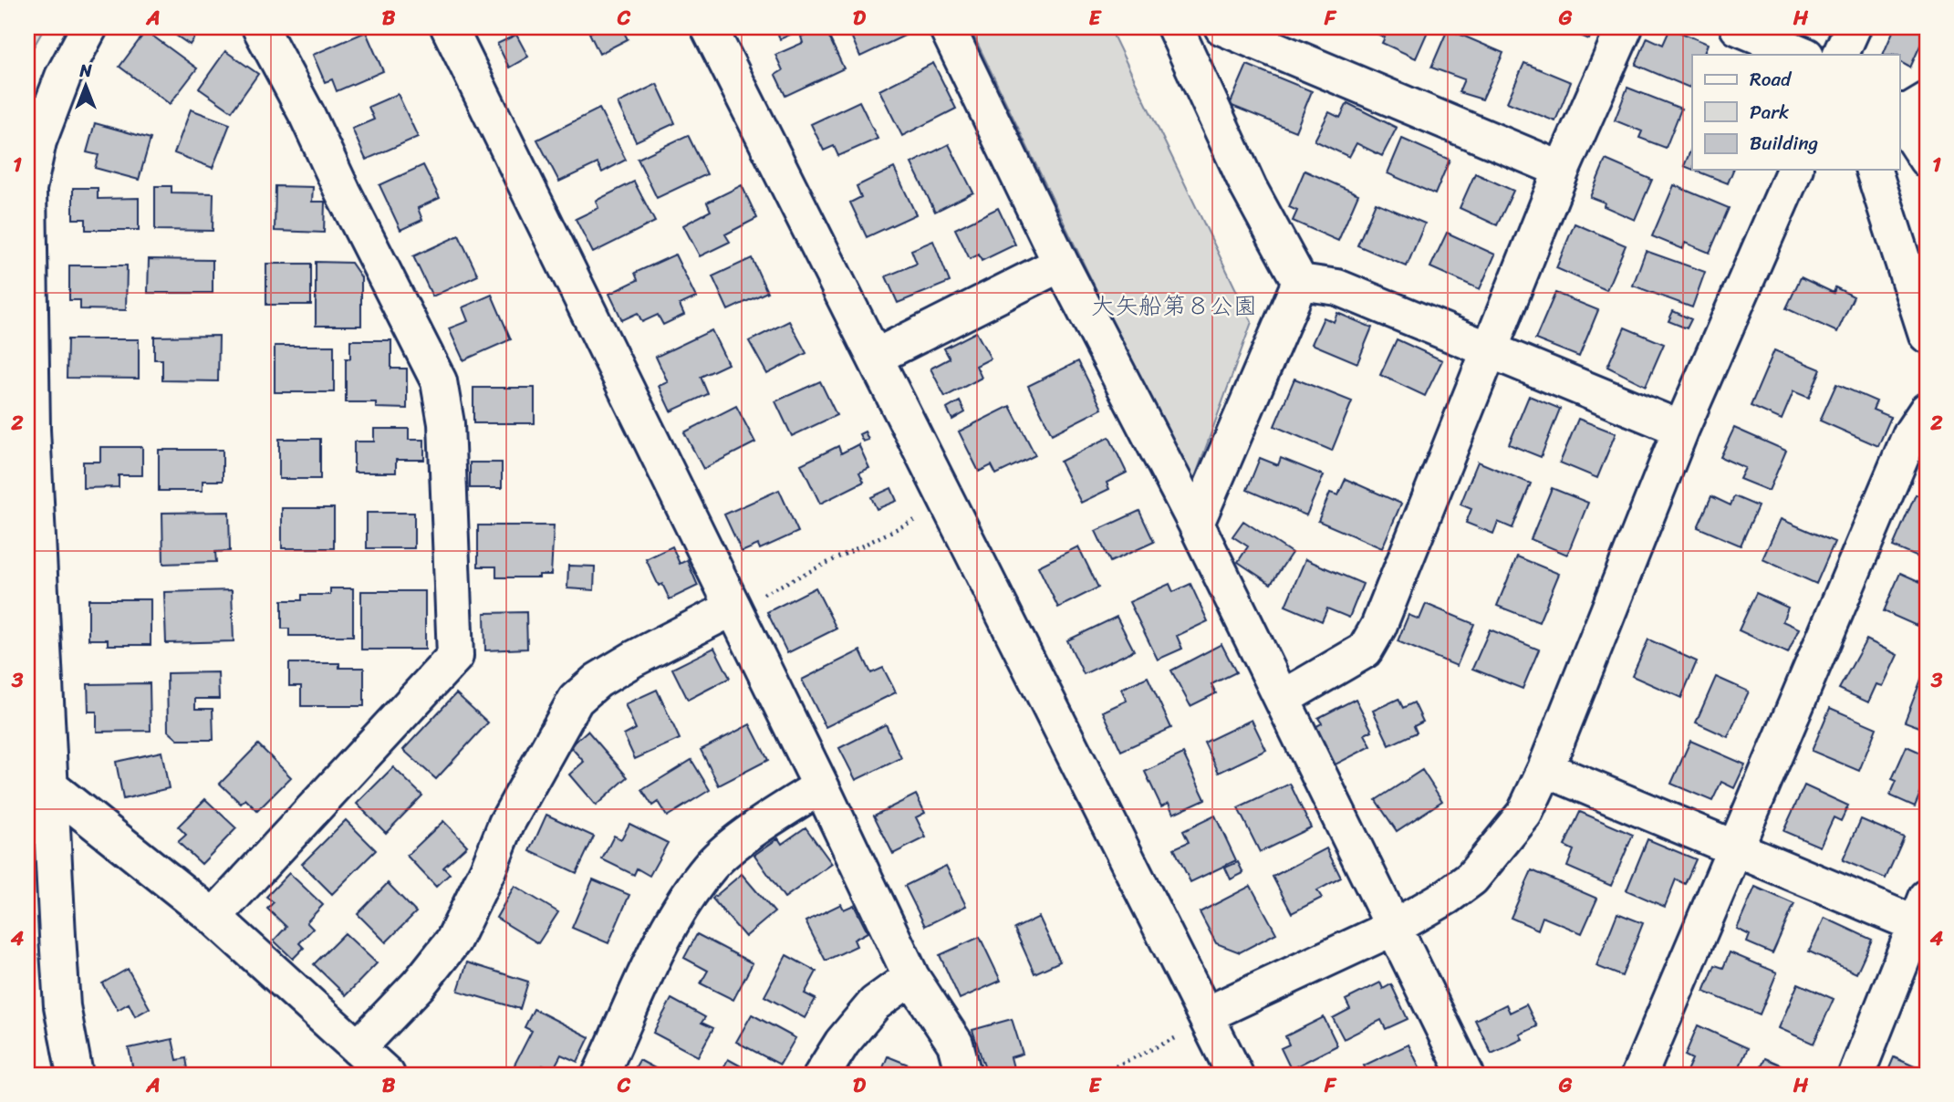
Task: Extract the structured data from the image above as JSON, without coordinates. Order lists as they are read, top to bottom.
{
  "parks": ["大矢船第８公園"],
  "legend": ["Road", "Park", "Building"],
  "north": "top",
  "grid": {
    "columns": [
      "A",
      "B",
      "C",
      "D",
      "E",
      "F",
      "G",
      "H"
    ],
    "rows": [
      "1",
      "2",
      "3",
      "4"
    ]
  }
}
